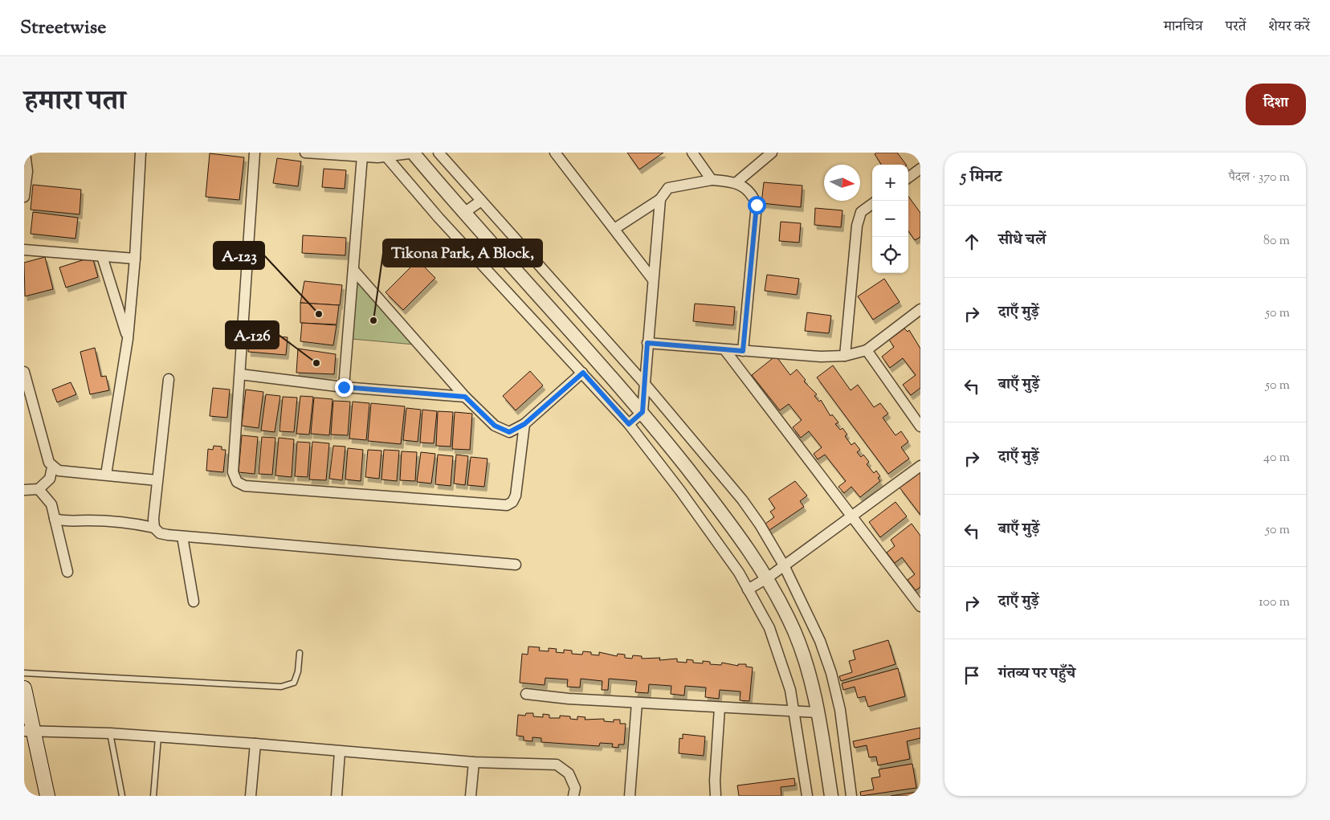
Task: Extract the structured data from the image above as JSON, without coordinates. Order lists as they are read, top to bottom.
{
  "places": ["A-123", "Tikona Park, A Block,", "A-126"],
  "north": "right",
  "page": {
    "header": "Streetwise",
    "nav": ["मानचित्र", "परतें", "शेयर करें"],
    "title": "हमारा पता",
    "buttons": "दिशा",
    "heading": ["5 मिनट", "पैदल · 370 m"],
    "map_buttons": ["+", "−"],
    "list": [
      ["सीधे चलें", "80 m"],
      ["दाएँ मुड़ें", "50 m"],
      ["बाएँ मुड़ें", "50 m"],
      ["दाएँ मुड़ें", "40 m"],
      ["बाएँ मुड़ें", "50 m"],
      ["दाएँ मुड़ें", "100 m"],
      "गंतव्य पर पहुँचे"
    ]
  }
}
